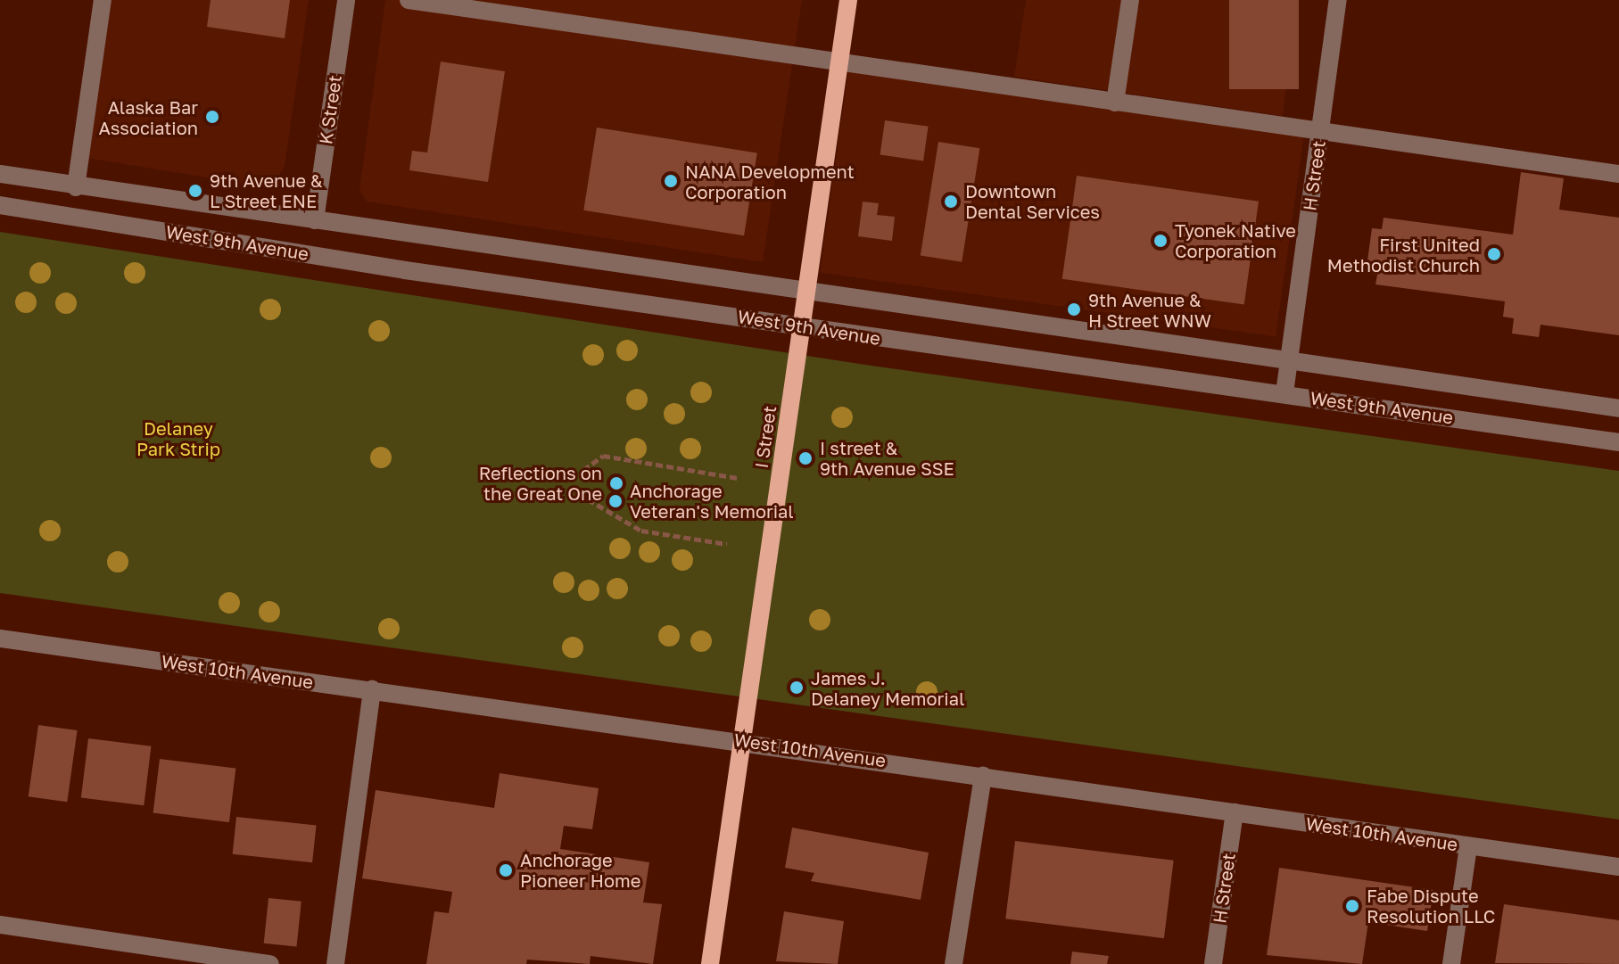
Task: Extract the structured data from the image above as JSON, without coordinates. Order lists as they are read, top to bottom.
{
  "streets": {
    "main road": ["I Street"],
    "street": [
      "K Street",
      "H Street",
      "West 9th Avenue",
      "West 10th Avenue"
    ]
  },
  "crossings": [
    ["K Street", "West 9th Avenue"],
    ["H Street", "West 9th Avenue"],
    ["H Street", "West 10th Avenue"],
    ["West 9th Avenue", "I Street"],
    ["I Street", "West 10th Avenue"]
  ],
  "parks": ["Delaney Park Strip"],
  "places": [
    "Alaska Bar Association",
    "NANA Development Corporation",
    "9th Avenue & L Street ENE",
    "Downtown Dental Services",
    "Tyonek Native Corporation",
    "First United Methodist Church",
    "9th Avenue & H Street WNW",
    "I street & 9th Avenue SSE",
    "Reflections on the Great One",
    "Anchorage Veteran's Memorial",
    "James J. Delaney Memorial",
    "Anchorage Pioneer Home",
    "Fabe Dispute Resolution LLC"
  ]
}
